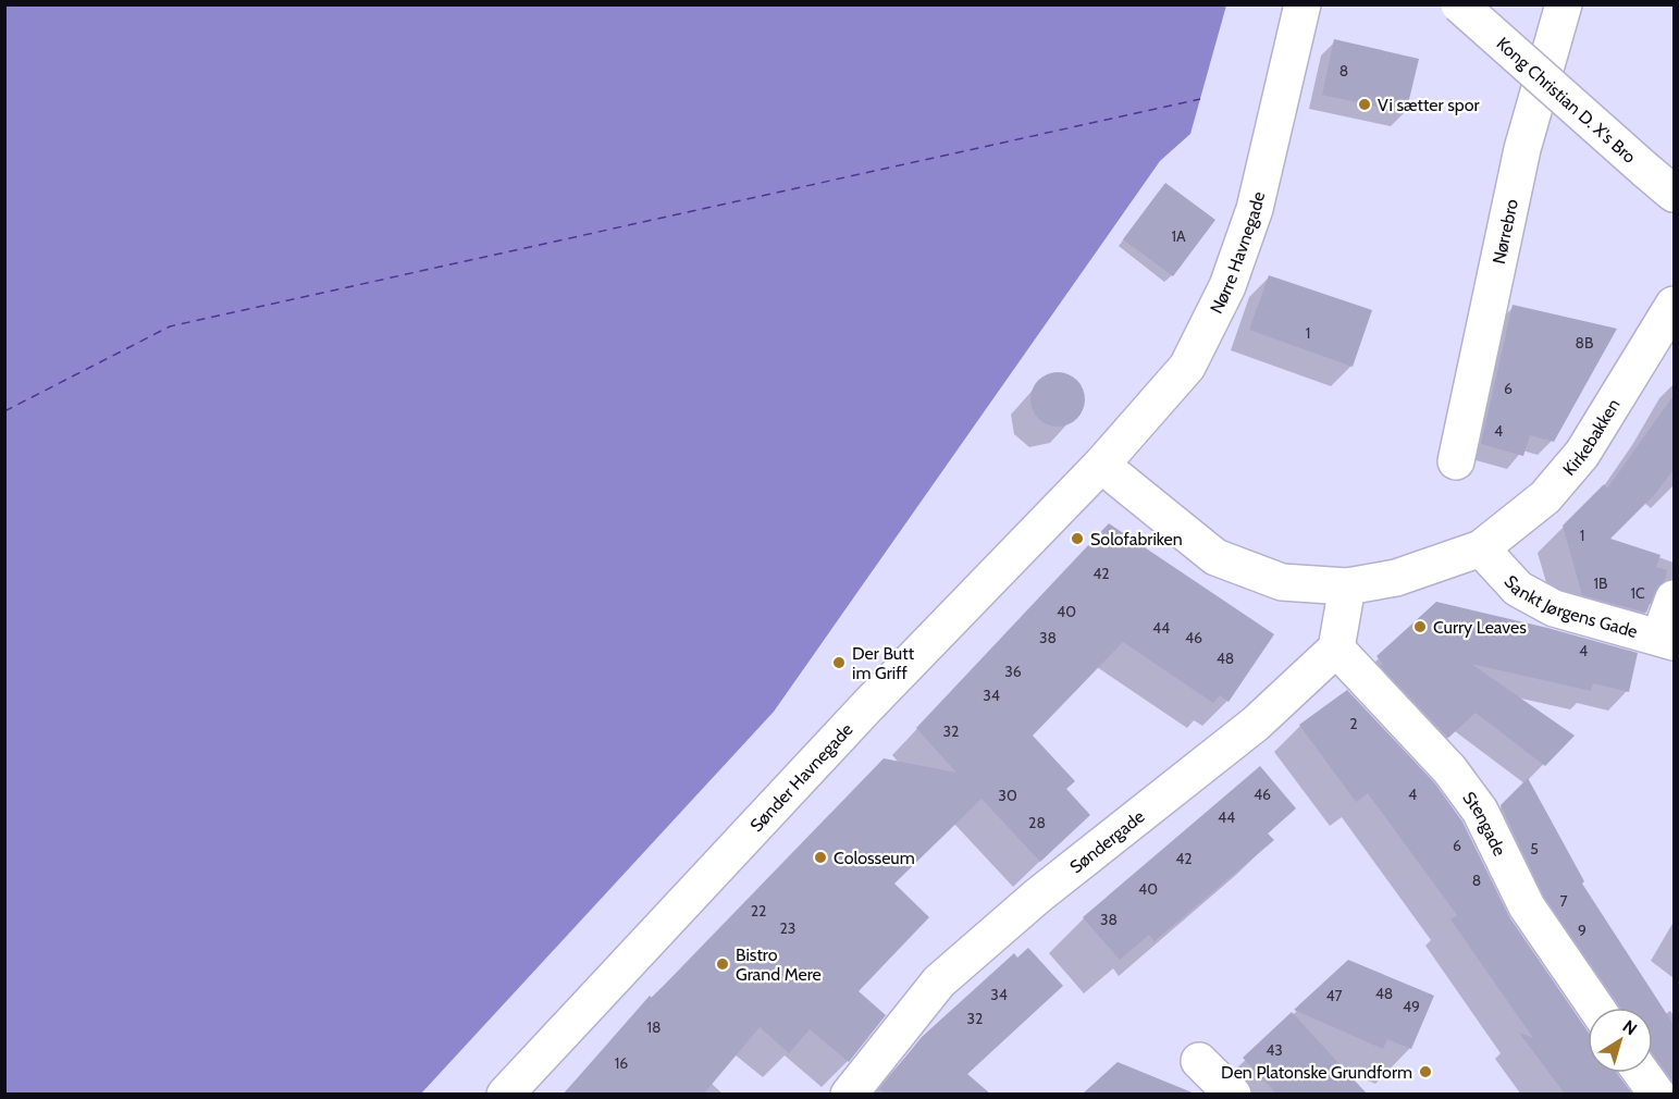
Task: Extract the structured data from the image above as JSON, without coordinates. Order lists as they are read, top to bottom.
{
  "streets": {
    "street": [
      "Kong Christian D. X's Bro",
      "Nørrebro",
      "Nørre Havnegade",
      "Kirkebakken",
      "Sankt Jørgens Gade",
      "Sønder Havnegade",
      "Stengade",
      "Søndergade"
    ]
  },
  "crossings": [
    ["Nørre Havnegade", "Sønder Havnegade"],
    ["Kirkebakken", "Sankt Jørgens Gade"],
    ["Stengade", "Søndergade"]
  ],
  "places": [
    "Vi sætter spor",
    "Solofabriken",
    "Curry Leaves",
    "Der Butt im Griff",
    "Colosseum",
    "Bistro Grand Mere",
    "Den Platonske Grundform"
  ],
  "house_numbers": [
    "8",
    "1A",
    "1",
    "8B",
    "6",
    "4",
    "1",
    "42",
    "1B",
    "1C",
    "40",
    "44",
    "38",
    "46",
    "4",
    "48",
    "36",
    "34",
    "2",
    "32",
    "46",
    "4",
    "30",
    "44",
    "28",
    "6",
    "5",
    "42",
    "8",
    "40",
    "7",
    "22",
    "38",
    "23",
    "9",
    "48",
    "34",
    "47",
    "49",
    "32",
    "18",
    "43",
    "16"
  ],
  "north": "top right"
}
